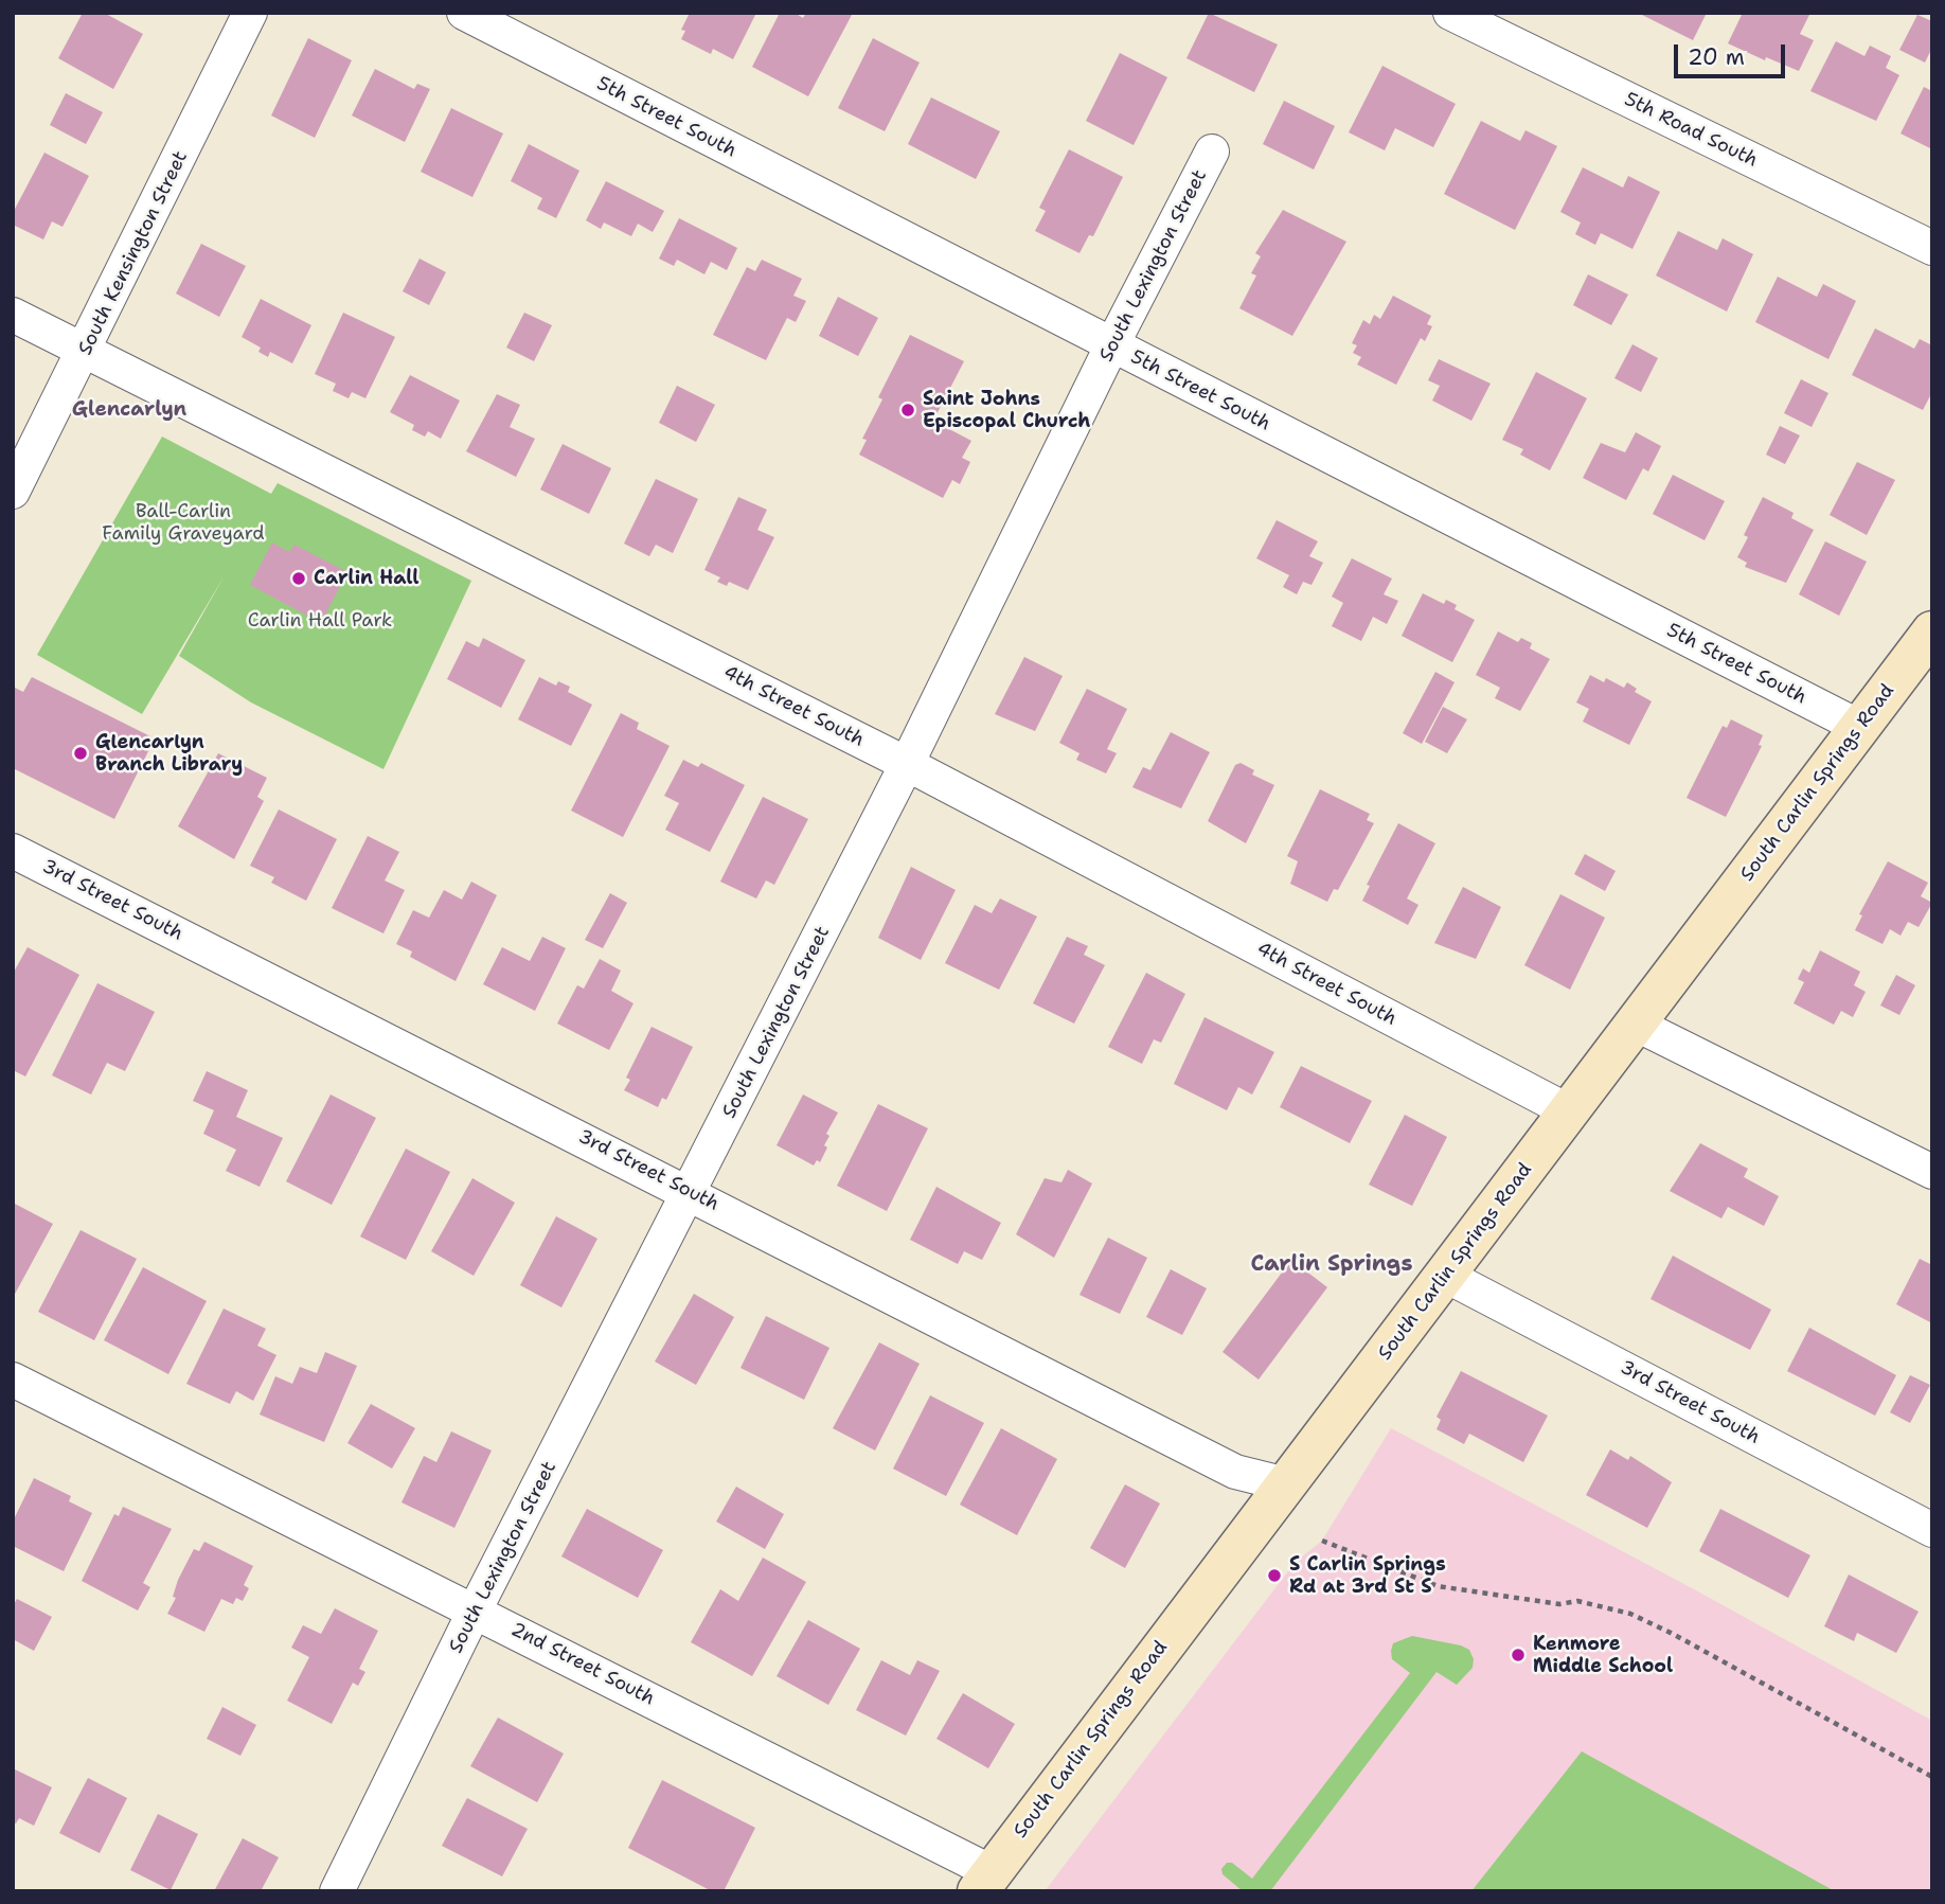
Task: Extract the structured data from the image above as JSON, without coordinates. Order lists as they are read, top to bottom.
{
  "streets": {
    "main road": ["South Carlin Springs Road"],
    "street": [
      "5th Street South",
      "5th Road South",
      "South Kensington Street",
      "South Lexington Street",
      "4th Street South",
      "3rd Street South",
      "2nd Street South"
    ]
  },
  "crossings": [
    ["5th Street South", "South Lexington Street"],
    ["5th Street South", "South Carlin Springs Road"],
    ["South Kensington Street", "4th Street South"],
    ["South Lexington Street", "4th Street South"],
    ["South Lexington Street", "3rd Street South"],
    ["South Lexington Street", "2nd Street South"],
    ["4th Street South", "South Carlin Springs Road"],
    ["South Carlin Springs Road", "3rd Street South"],
    ["South Carlin Springs Road", "2nd Street South"]
  ],
  "districts": ["Glencarlyn", "Carlin Springs"],
  "parks": ["Ball-Carlin Family Graveyard", "Carlin Hall Park"],
  "places": [
    "Saint Johns Episcopal Church",
    "Carlin Hall",
    "Glencarlyn Branch Library",
    "S Carlin Springs Rd at 3rd St S",
    "Kenmore Middle School"
  ],
  "scale_bar": "20 m"
}
